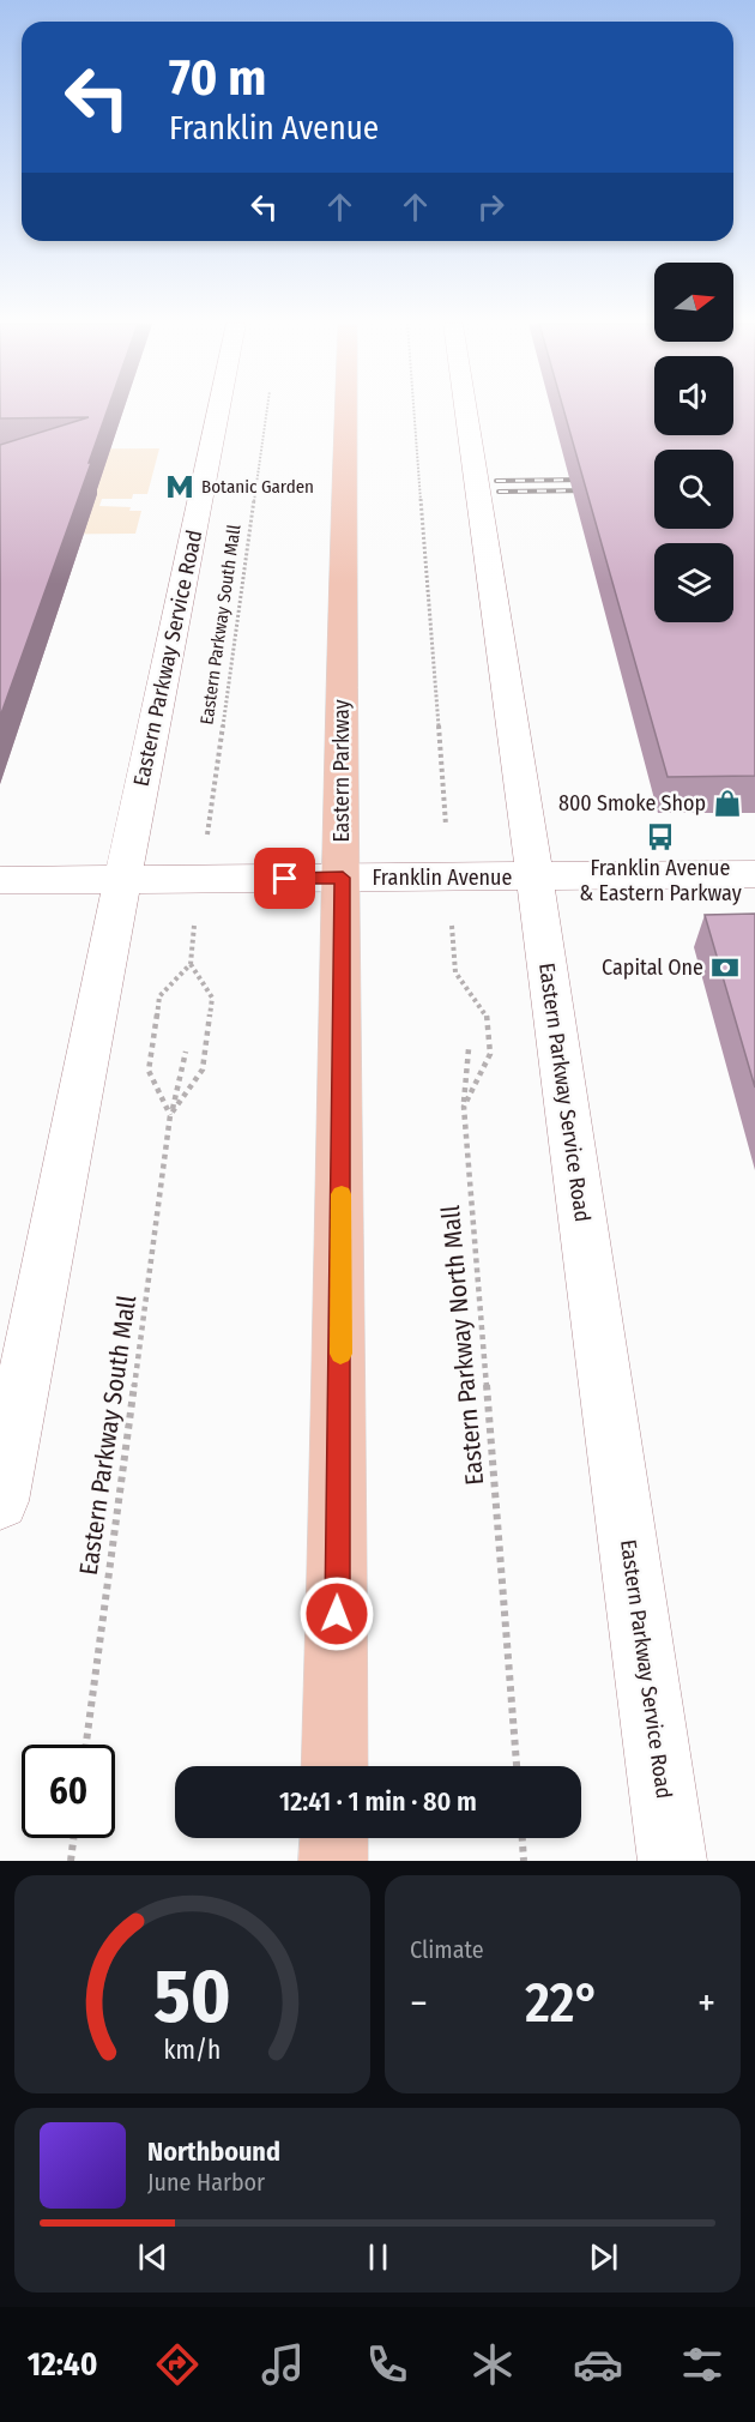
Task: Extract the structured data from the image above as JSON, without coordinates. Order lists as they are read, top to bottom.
{
  "streets": {
    "main road": ["Eastern Parkway"],
    "street": ["Eastern Parkway Service Road", "Franklin Avenue"],
    "path": ["Eastern Parkway South Mall", "Eastern Parkway North Mall"]
  },
  "crossings": [
    ["Eastern Parkway Service Road", "Franklin Avenue"],
    ["Eastern Parkway", "Franklin Avenue"]
  ],
  "places": {
    "metro station": ["Botanic Garden"],
    "shop": ["800 Smoke Shop"],
    "bus stop": ["Franklin Avenue & Eastern Parkway"],
    "bank": ["Capital One"]
  },
  "north": "right",
  "page": {
    "turn": ["70 m", "Franklin Avenue"],
    "limit": "60",
    "trip": "12:41 · 1 min · 80 m",
    "tile": "Climate",
    "heat": ["−", "22°", "+"],
    "song": ["Northbound", "June Harbor"],
    "tabs": "12:40",
    "gauge": ["50", "km/h"]
  }
}
